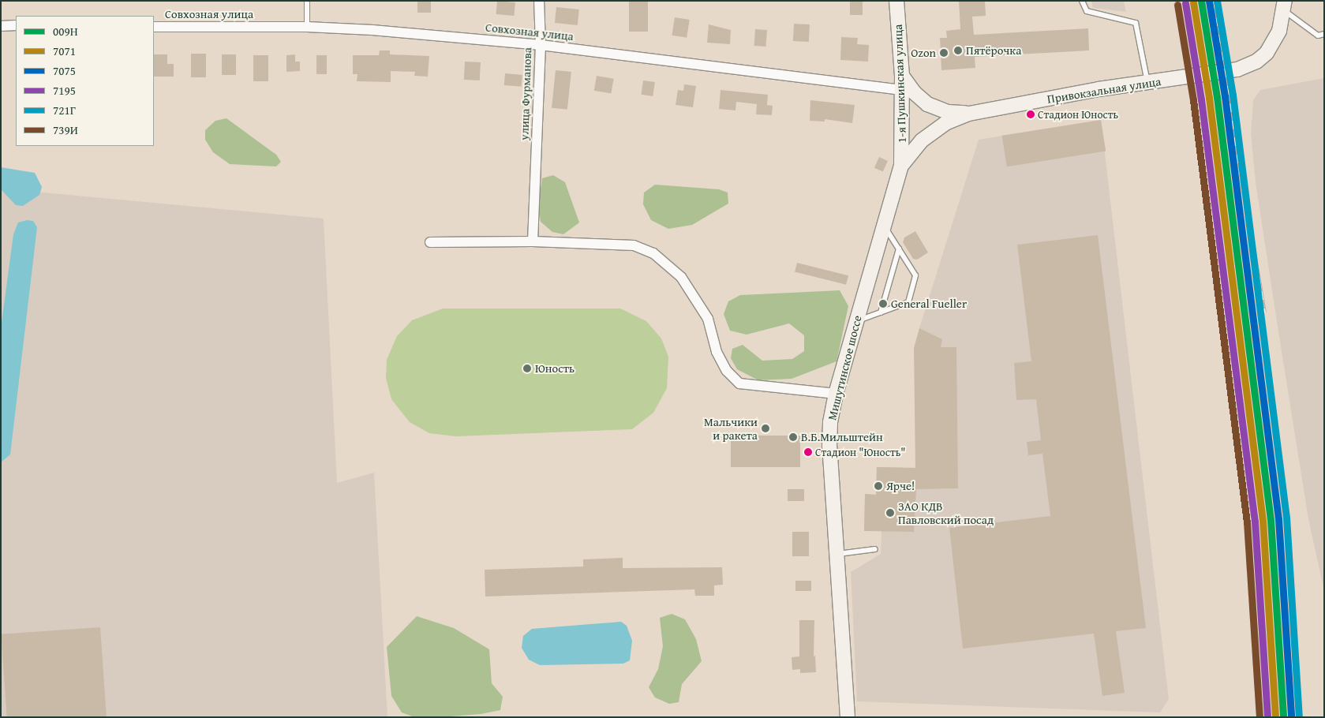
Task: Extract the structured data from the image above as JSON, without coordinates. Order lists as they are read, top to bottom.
{
  "streets": {
    "main road": ["1-я Пушкинская улица", "Привокзальная улица", "Мишутинское шоссе"],
    "street": ["Совхозная улица", "улица Фурманова"]
  },
  "crossings": [
    ["Совхозная улица", "1-я Пушкинская улица"],
    ["Совхозная улица", "улица Фурманова"],
    ["1-я Пушкинская улица", "Привокзальная улица"],
    ["1-я Пушкинская улица", "Мишутинское шоссе"],
    ["Привокзальная улица", "Мишутинское шоссе"]
  ],
  "places": [
    "Пятёрочка",
    "Ozon",
    "Стадион Юность",
    "General Fueller",
    "Юность",
    "Мальчики и ракета",
    "В.Б.Мильштейн",
    "Стадион \"Юность\"",
    "Ярче!",
    "ЗАО КДВ Павловский посад"
  ],
  "lines": [
    "transit line 009Н",
    "transit line 7075",
    "transit line 721Г",
    "transit line 7071",
    "transit line 7195",
    "transit line 739И"
  ],
  "legend": [
    "009Н",
    "7071",
    "7075",
    "7195",
    "721Г",
    "739И"
  ]
}
